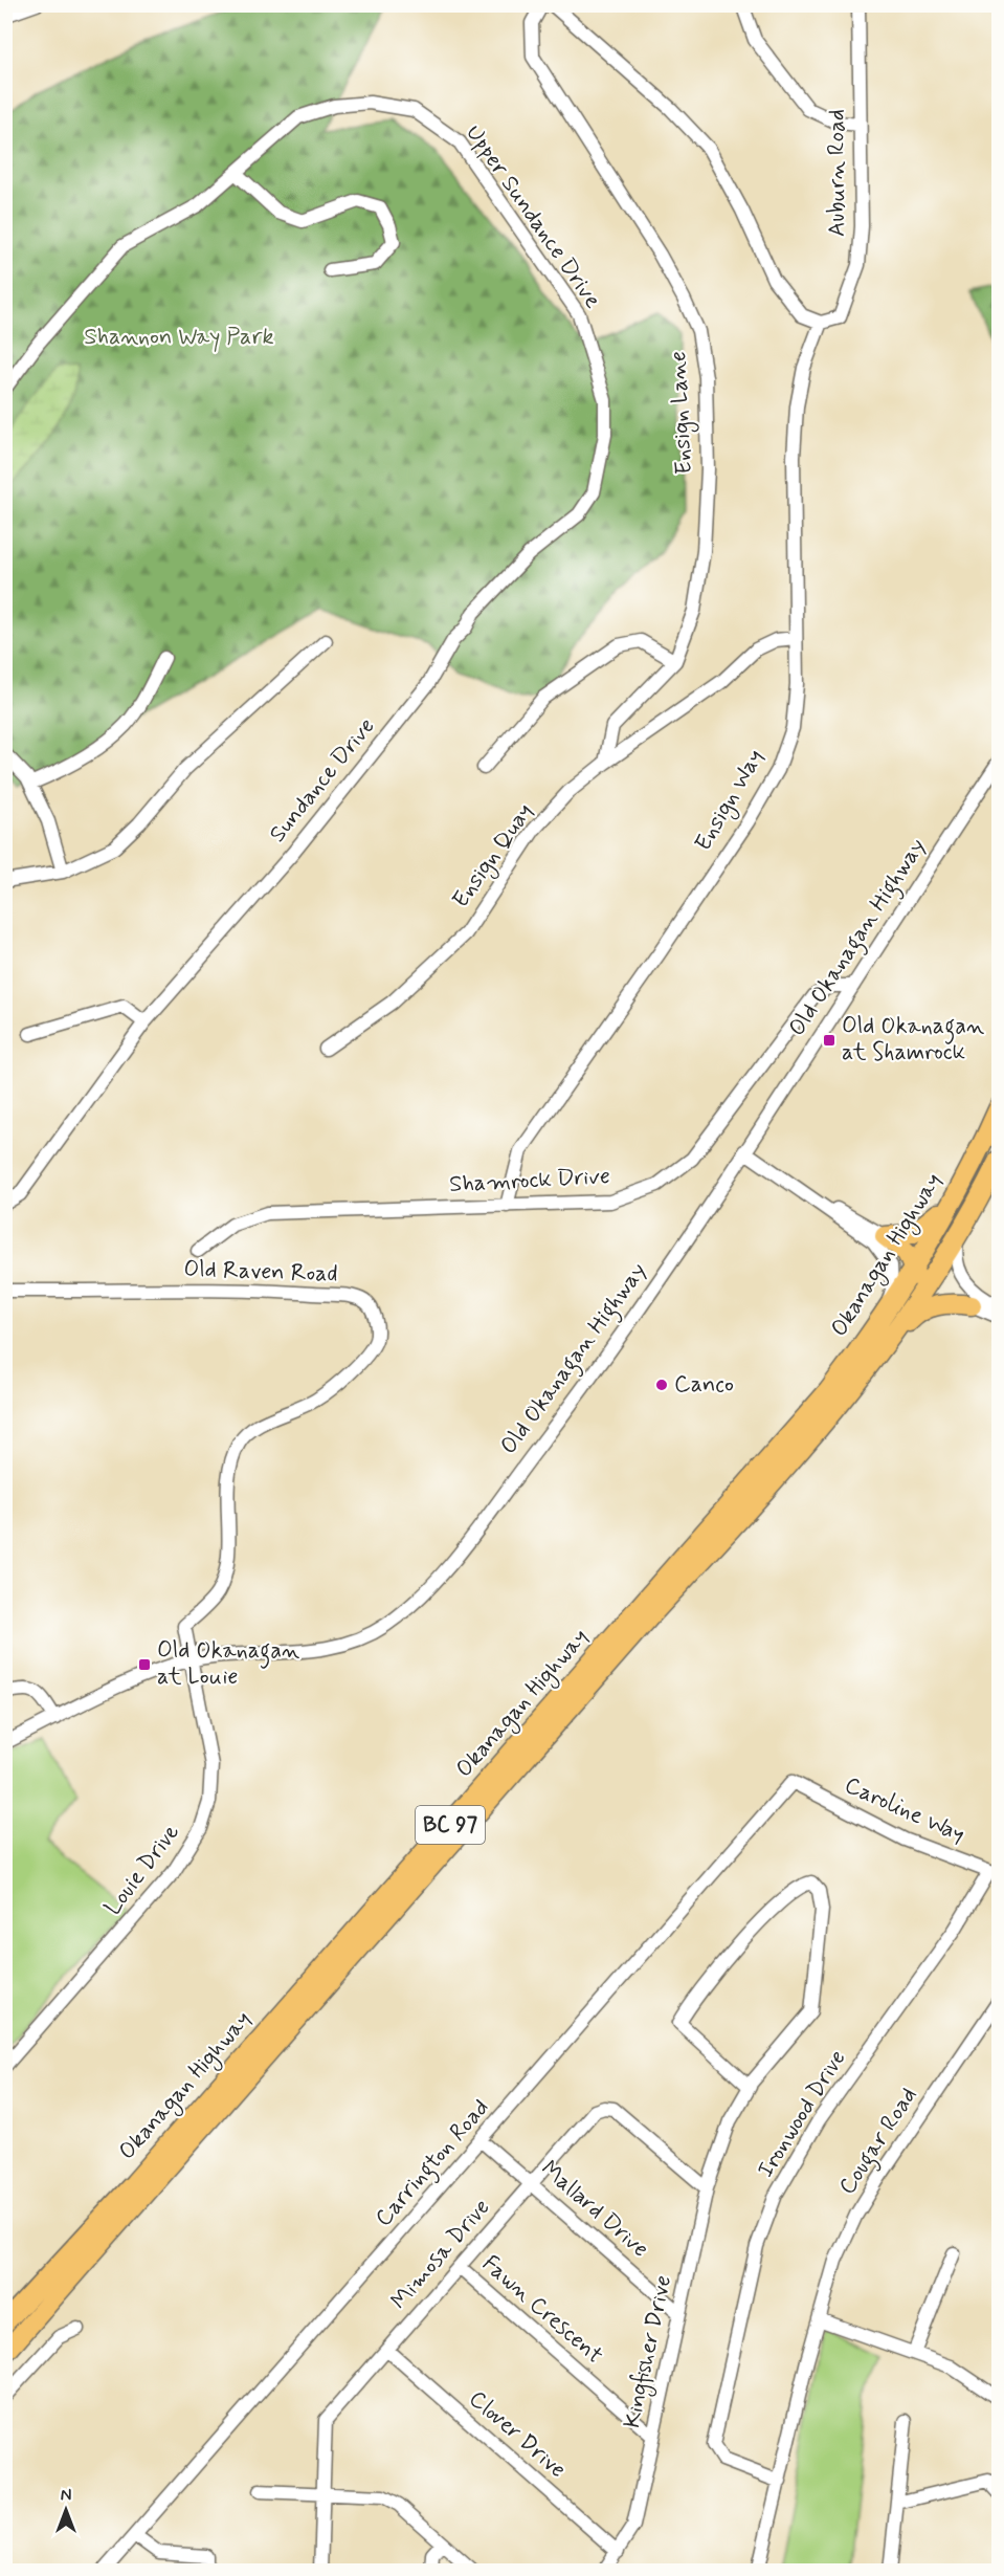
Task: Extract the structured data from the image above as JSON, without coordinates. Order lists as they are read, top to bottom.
{
  "streets": {
    "highway": ["Okanagan Highway", "BC 97"],
    "street": [
      "Auburn Road",
      "Upper Sundance Drive",
      "Ensign Lane",
      "Sundance Drive",
      "Ensign Way",
      "Ensign Quay",
      "Old Okanagan Highway",
      "Shamrock Drive",
      "Old Raven Road",
      "Caroline Way",
      "Louie Drive",
      "Ironwood Drive",
      "Cougar Road",
      "Carrington Road",
      "Mallard Drive",
      "Mimosa Drive",
      "Fawn Crescent",
      "Kingfisher Drive",
      "Clover Drive"
    ]
  },
  "crossings": [
    ["Auburn Road", "Ensign Way"],
    ["Upper Sundance Drive", "Sundance Drive"],
    ["Ensign Lane", "Ensign Quay"],
    ["Ensign Way", "Ensign Quay"],
    ["Ensign Way", "Shamrock Drive"],
    ["Old Okanagan Highway", "Shamrock Drive"],
    ["Old Okanagan Highway", "Old Raven Road"],
    ["Old Okanagan Highway", "Louie Drive"],
    ["Old Raven Road", "Louie Drive"],
    ["Caroline Way", "Ironwood Drive"],
    ["Caroline Way", "Carrington Road"],
    ["Ironwood Drive", "Cougar Road"],
    ["Carrington Road", "Mallard Drive"],
    ["Mallard Drive", "Mimosa Drive"],
    ["Mallard Drive", "Kingfisher Drive"],
    ["Mimosa Drive", "Fawn Crescent"],
    ["Mimosa Drive", "Kingfisher Drive"],
    ["Mimosa Drive", "Clover Drive"],
    ["Fawn Crescent", "Kingfisher Drive"],
    ["Kingfisher Drive", "Clover Drive"]
  ],
  "parks": ["Shannon Way Park"],
  "places": {
    "transit": ["Old Okanagan at Shamrock", "Old Okanagan at Louie"],
    "other": ["Canco"]
  },
  "north": "top"
}
